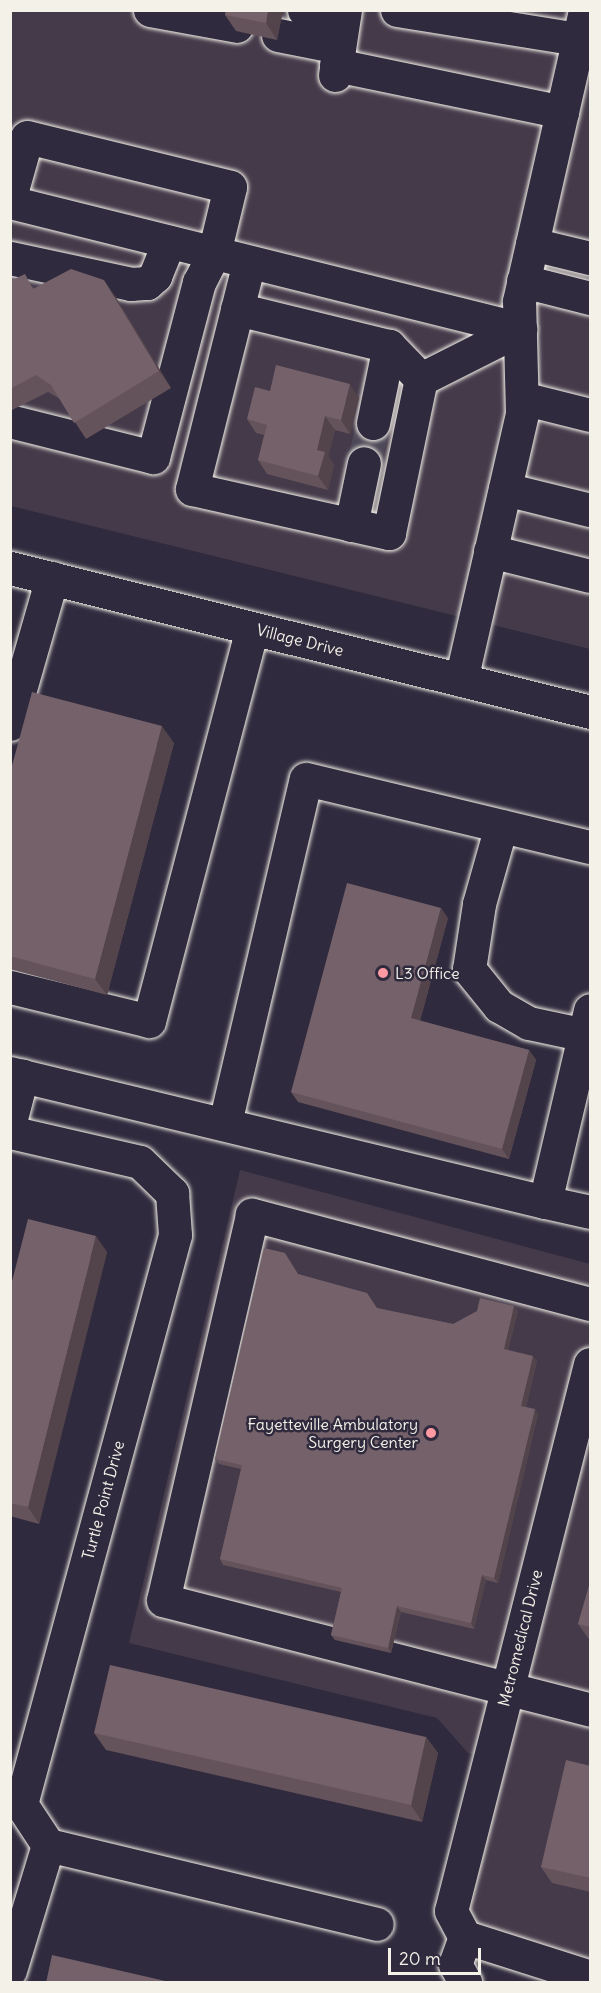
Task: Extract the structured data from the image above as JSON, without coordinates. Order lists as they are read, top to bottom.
{
  "streets": {
    "street": ["Village Drive", "Turtle Point Drive", "Metromedical Drive"]
  },
  "places": ["L3 Office", "Fayetteville Ambulatory Surgery Center"],
  "scale_bar": "20 m"
}
